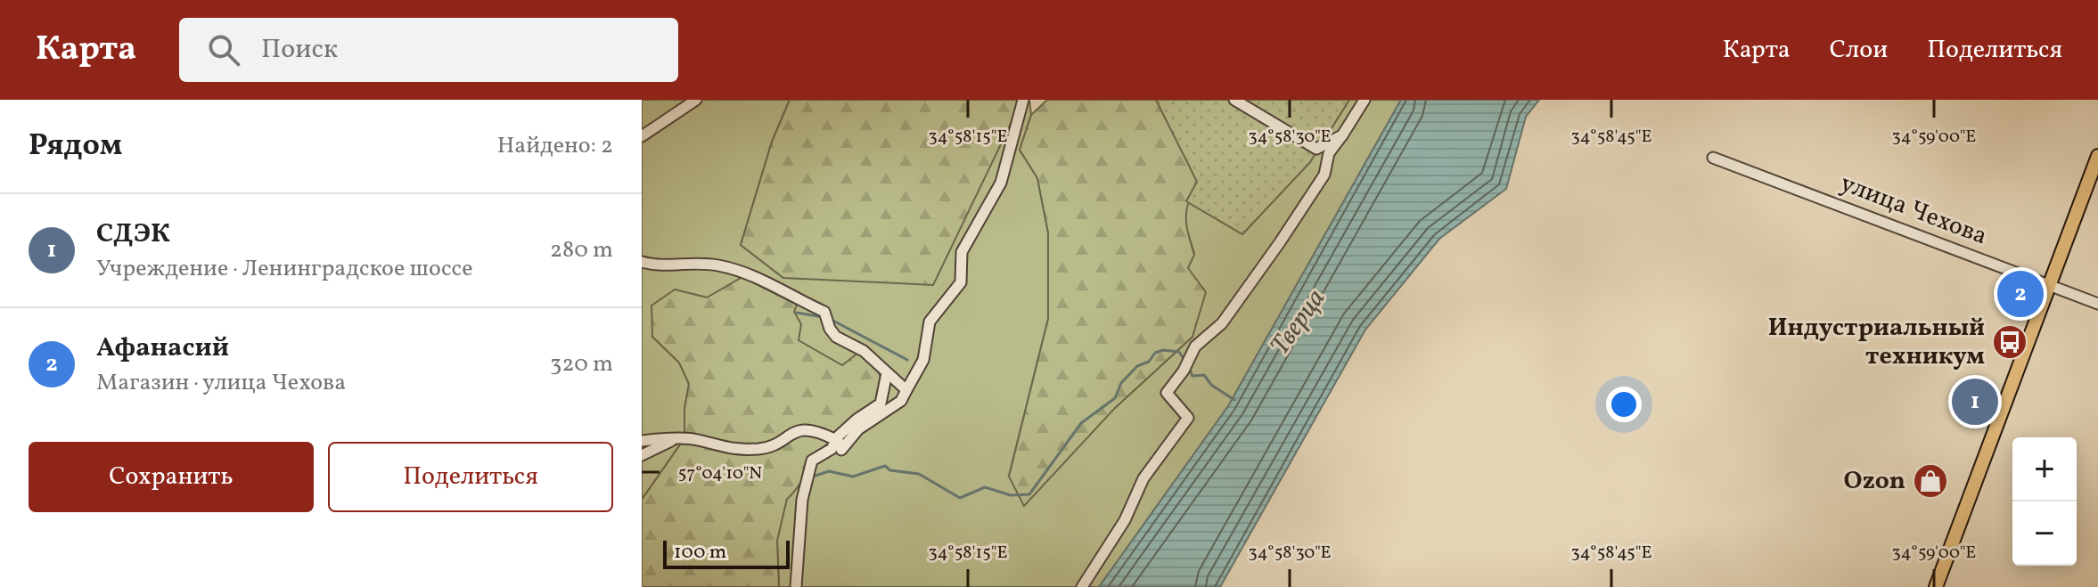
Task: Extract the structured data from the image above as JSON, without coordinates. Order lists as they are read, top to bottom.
{
  "streets": {
    "street": ["улица Чехова"]
  },
  "water": ["Тверца"],
  "places": {
    "bus stop": ["Индустриальный техникум"],
    "shop": ["Ozon"]
  },
  "scale_bar": "100 m",
  "page": {
    "header": "Карта",
    "search": "Поиск",
    "nav": ["Карта", "Слои", "Поделиться"],
    "heading": ["Рядом", "Найдено: 2"],
    "list": [
      {
        "mark": "1",
        "name": "СДЭК",
        "note": "Учреждение · Ленинградское шоссе",
        "value": "280 m"
      },
      {
        "mark": "2",
        "name": "Афанасий",
        "note": "Магазин · улица Чехова",
        "value": "320 m"
      }
    ],
    "pins": ["2", "1"],
    "buttons": ["Сохранить", "Поделиться"],
    "map_buttons": ["+", "−"],
    "scale": "100 m"
  },
  "coordinates": [
    "34°58'15\"E",
    "34°58'30\"E",
    "34°58'45\"E",
    "34°59'00\"E",
    "57°04'10\"N"
  ]
}
